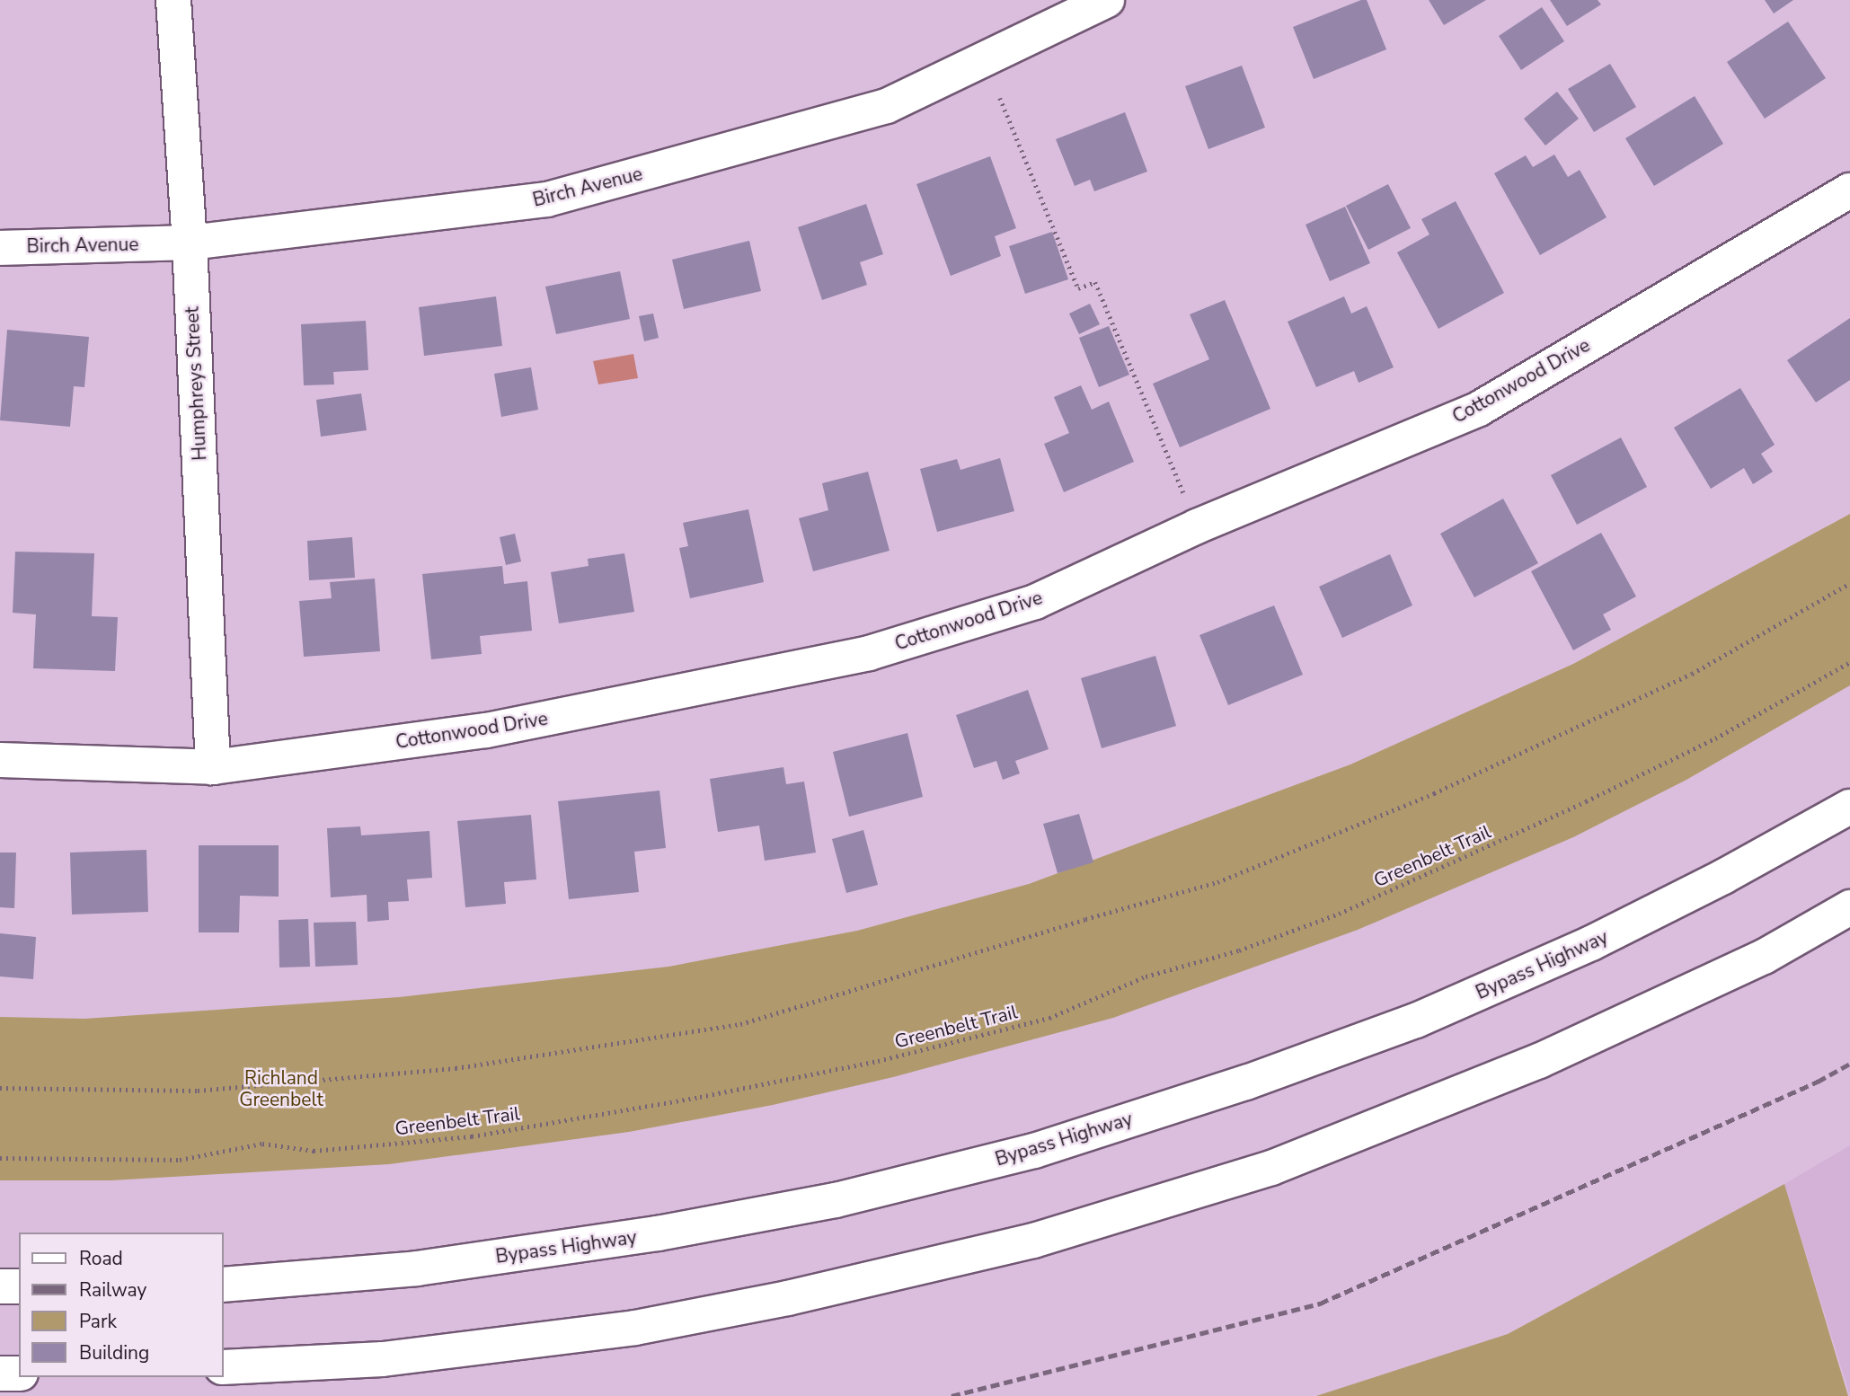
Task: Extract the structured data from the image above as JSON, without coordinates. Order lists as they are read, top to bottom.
{
  "streets": {
    "main road": [
      "Birch Avenue",
      "Cottonwood Drive",
      "Humphreys Street",
      "Bypass Highway"
    ],
    "path": ["Greenbelt Trail"]
  },
  "crossings": [
    ["Birch Avenue", "Humphreys Street"],
    ["Cottonwood Drive", "Humphreys Street"]
  ],
  "parks": ["Richland Greenbelt"],
  "legend": [
    "Road",
    "Railway",
    "Park",
    "Building"
  ]
}
